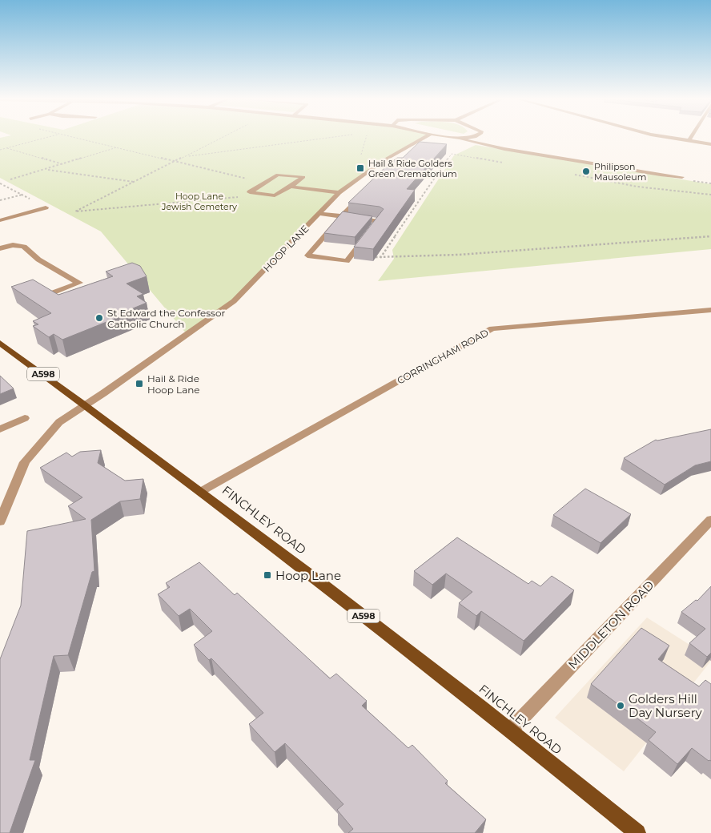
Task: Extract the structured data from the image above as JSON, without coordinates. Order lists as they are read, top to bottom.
{
  "streets": {
    "main road": ["A598", "FINCHLEY ROAD"],
    "street": ["HOOP LANE", "CORRINGHAM ROAD", "MIDDLETON ROAD"]
  },
  "crossings": [
    ["HOOP LANE", "FINCHLEY ROAD"],
    ["CORRINGHAM ROAD", "FINCHLEY ROAD"],
    ["FINCHLEY ROAD", "MIDDLETON ROAD"]
  ],
  "parks": ["Hoop Lane Jewish Cemetery"],
  "places": {
    "transit": ["Hail & Ride Golders Green Crematorium", "Hail & Ride Hoop Lane", "Hoop Lane"],
    "other": ["Philipson Mausoleum", "St Edward the Confessor Catholic Church", "Golders Hill Day Nursery"]
  }
}
